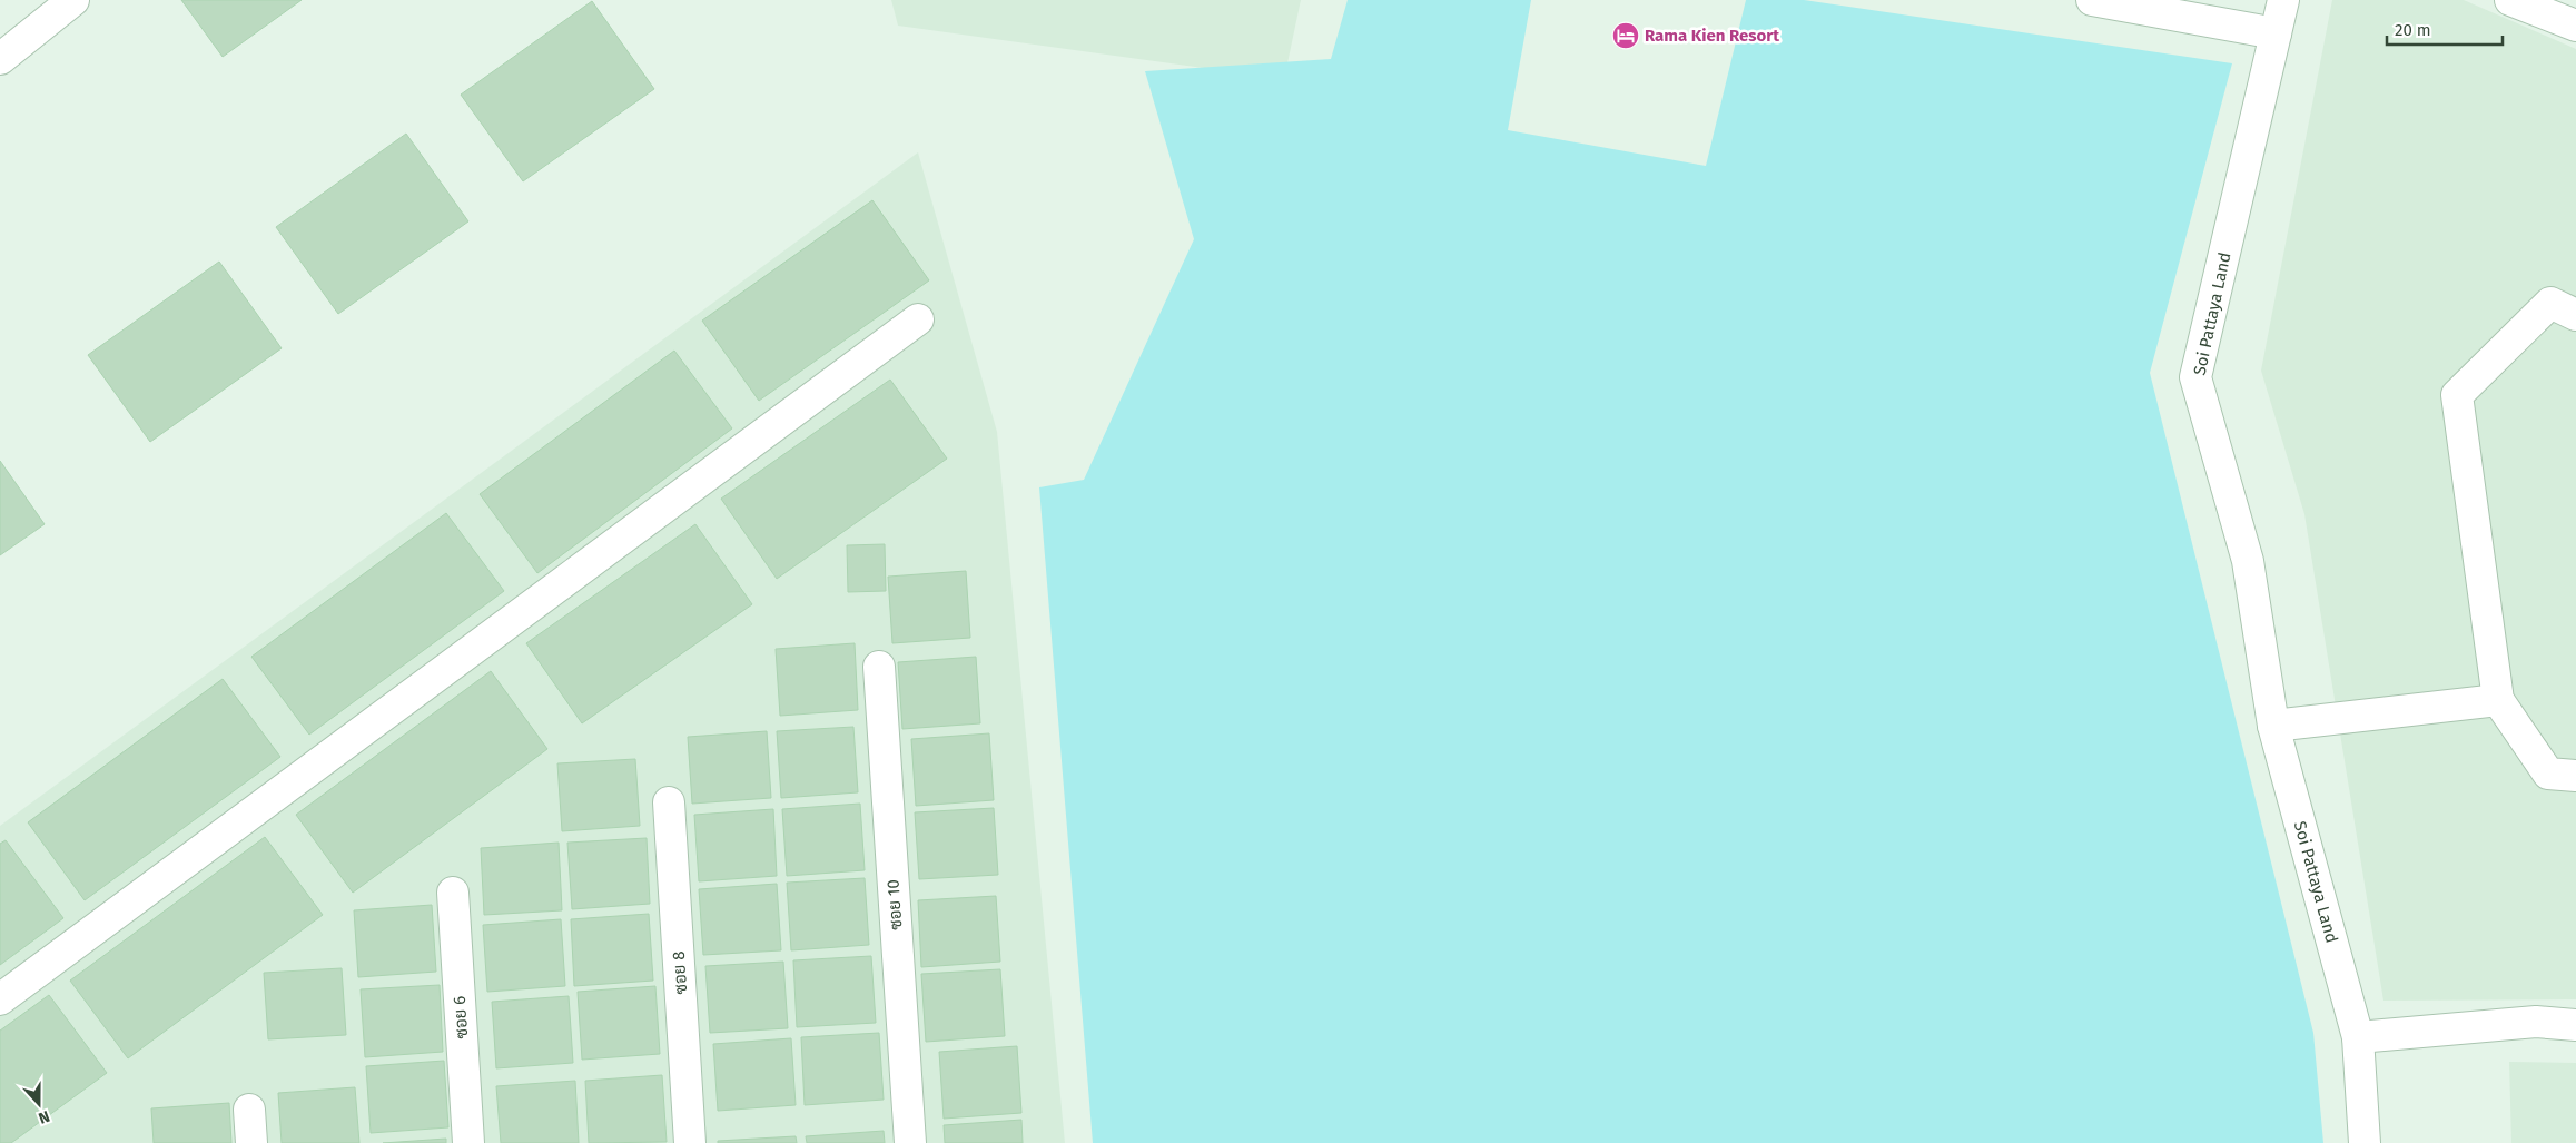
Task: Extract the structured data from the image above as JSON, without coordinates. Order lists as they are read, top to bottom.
{
  "streets": {
    "street": [
      "Soi Pattaya Land",
      "ซอย 10",
      "ซอย 8",
      "ซอย 6"
    ]
  },
  "places": {
    "hotel": ["Rama Kien Resort"]
  },
  "scale_bar": "20 m",
  "north": "bottom"
}
